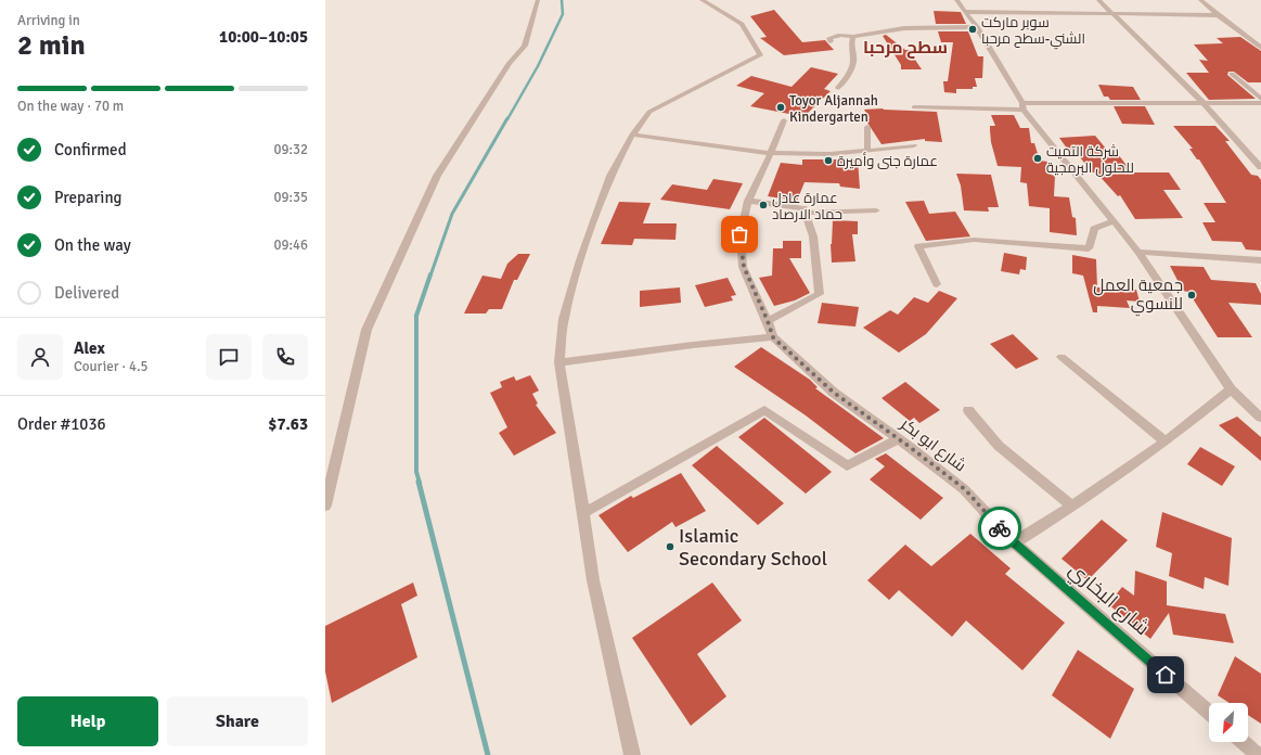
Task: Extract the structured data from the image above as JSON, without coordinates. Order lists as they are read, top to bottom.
{
  "streets": {
    "street": ["شارع ابو بكر", "شارع البخاري"]
  },
  "crossings": [
    ["شارع ابو بكر", "شارع البخاري"]
  ],
  "districts": ["سطح مرحبا"],
  "places": [
    "سوبر ماركت الشني-سطح مرحبا",
    "Toyor Aljannah Kindergarten",
    "شركة التميت للحلول البرمجية",
    "عمارة جنى وأميرة",
    "عمارة عادل حماد الارصاد",
    "جمعية العمل للنسوي",
    "Islamic Secondary School"
  ],
  "north": "bottom left",
  "page": {
    "heading": ["2 min", "Arriving in", "10:00–10:05"],
    "panel": [
      "Alex",
      "Courier · 4.5",
      "Order #1036",
      "$7.63"
    ],
    "bar": "On the way · 70 m",
    "list": [
      ["Confirmed", "09:32"],
      ["Preparing", "09:35"],
      ["On the way", "09:46"],
      "Delivered"
    ],
    "buttons": ["Help", "Share"]
  }
}
